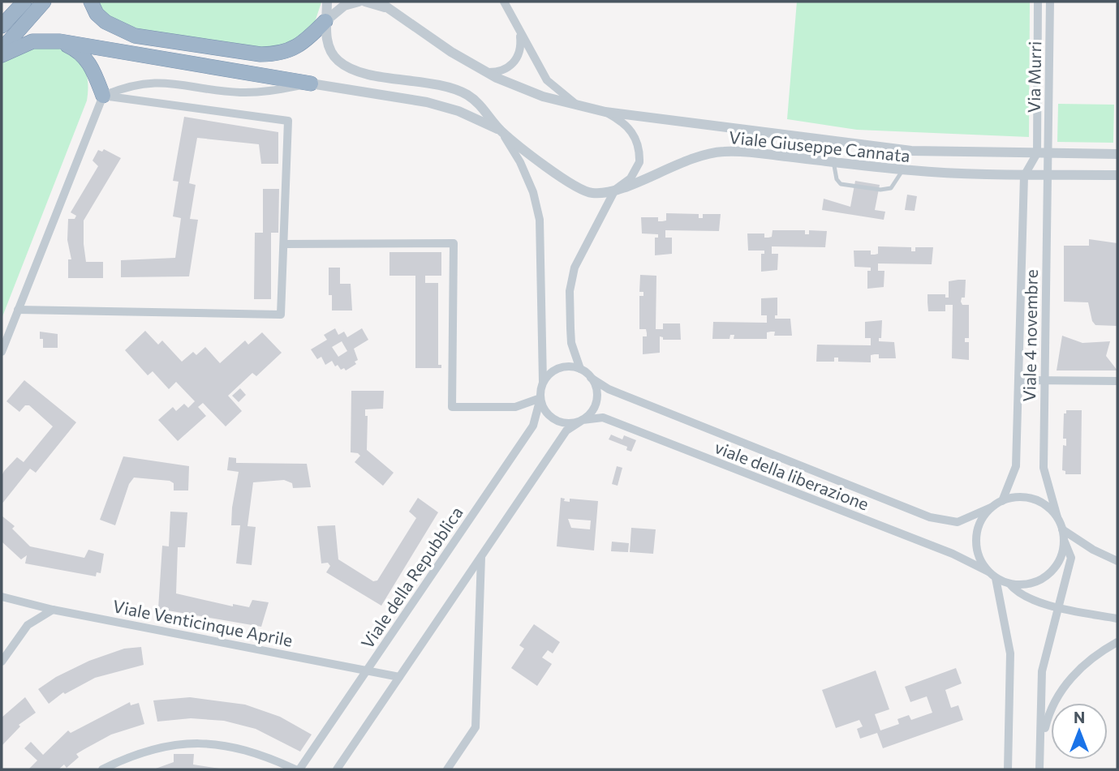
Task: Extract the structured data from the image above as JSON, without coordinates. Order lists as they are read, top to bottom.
{
  "streets": {
    "street": [
      "Via Murri",
      "Viale Giuseppe Cannata",
      "Viale 4 novembre",
      "viale della liberazione",
      "Viale della Repubblica",
      "Viale Venticinque Aprile"
    ]
  },
  "crossings": [
    ["Via Murri", "Viale Giuseppe Cannata"],
    ["Via Murri", "Viale 4 novembre"],
    ["Viale Giuseppe Cannata", "Viale 4 novembre"],
    ["Viale 4 novembre", "viale della liberazione"],
    ["viale della liberazione", "Viale della Repubblica"],
    ["Viale della Repubblica", "Viale Venticinque Aprile"]
  ],
  "north": "top"
}
